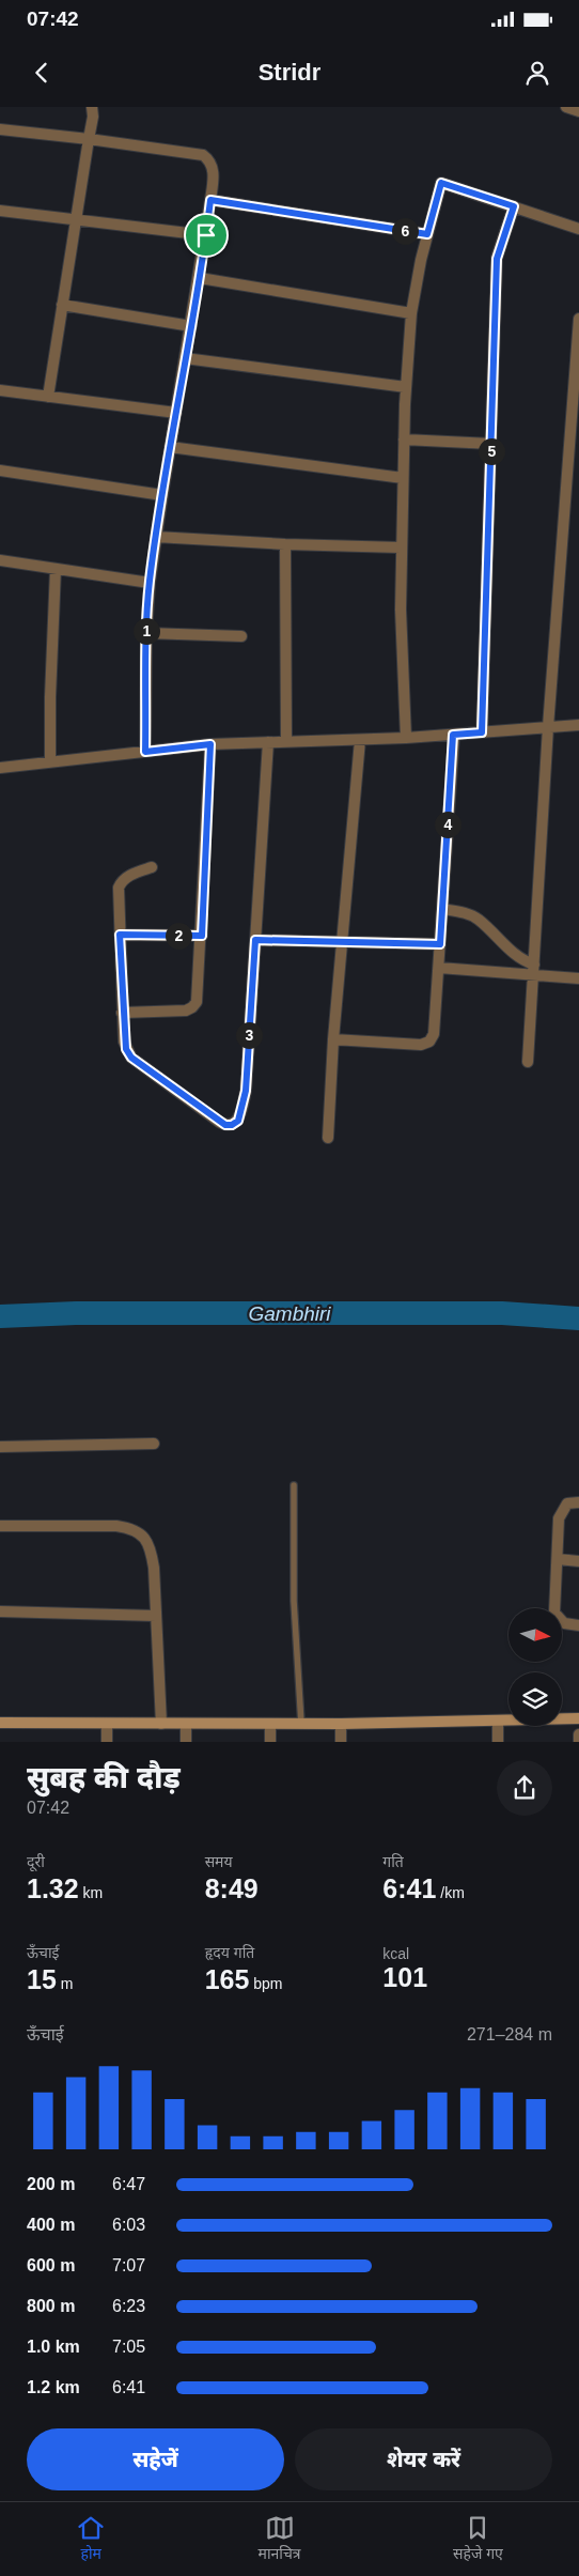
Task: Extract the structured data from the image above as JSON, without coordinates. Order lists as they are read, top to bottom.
{
  "water": ["Gambhiri"],
  "north": "right",
  "page": {
    "status": "07:42",
    "header": "Stridr",
    "pins": [
      "6",
      "5",
      "1",
      "4",
      "2",
      "3"
    ],
    "heading": ["सुबह की दौड़", "07:42"],
    "stats": [
      ["दूरी", "1.32 km"],
      ["समय", "8:49"],
      ["गति", "6:41 /km"],
      ["ऊँचाई", "15 m"],
      ["हृदय गति", "165 bpm"],
      ["kcal", "101"]
    ],
    "chart": ["ऊँचाई", "271–284 m"],
    "list": [
      {
        "name": "200 m",
        "note": "6:47"
      },
      {
        "name": "400 m",
        "note": "6:03"
      },
      {
        "name": "600 m",
        "note": "7:07"
      },
      {
        "name": "800 m",
        "note": "6:23"
      },
      {
        "name": "1.0 km",
        "note": "7:05"
      },
      {
        "name": "1.2 km",
        "note": "6:41"
      }
    ],
    "buttons": ["सहेजें", "शेयर करें"],
    "tabs": ["होम", "मानचित्र", "सहेजे गए"]
  }
}
